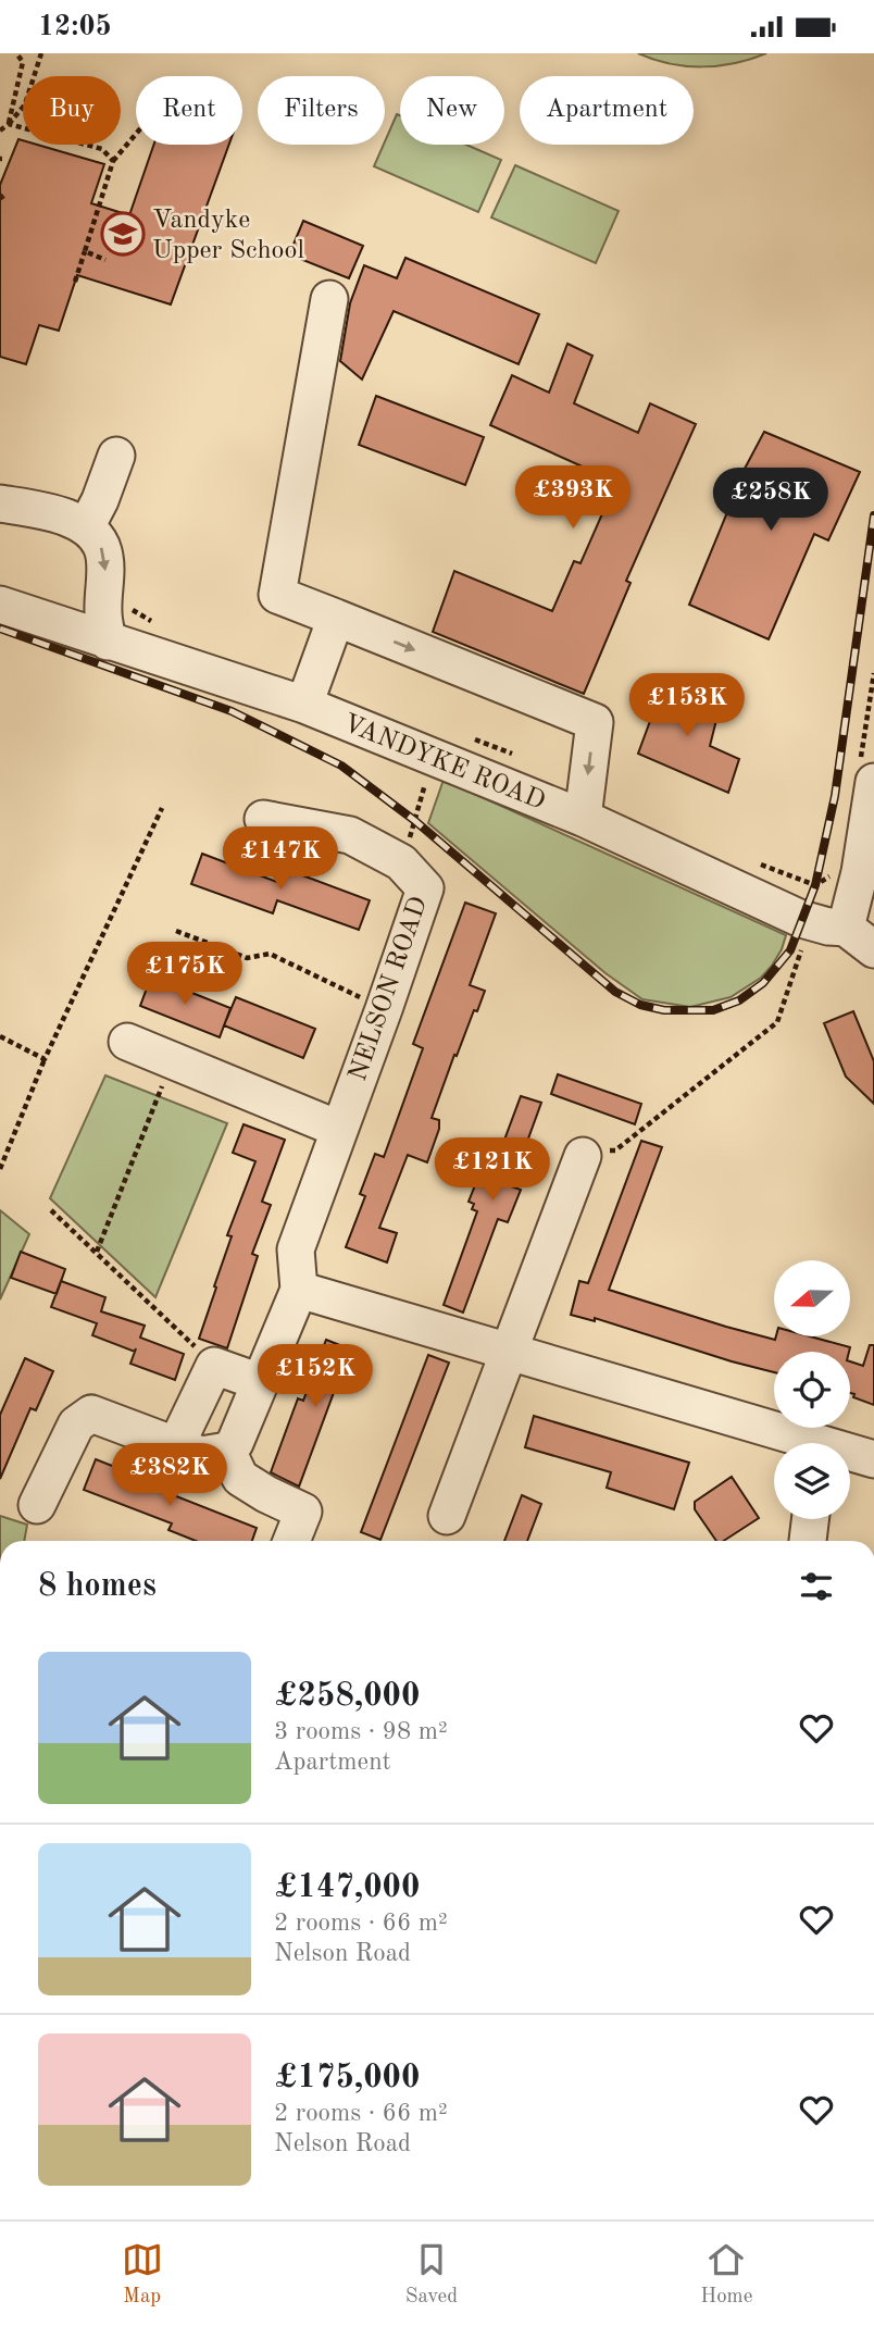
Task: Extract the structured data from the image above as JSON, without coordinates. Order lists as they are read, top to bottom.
{
  "streets": {
    "street": ["VANDYKE ROAD", "NELSON ROAD"]
  },
  "places": {
    "school or university": ["Vandyke Upper School"]
  },
  "north": "left",
  "page": {
    "status": "12:05",
    "chip": [
      "Buy",
      "Rent",
      "Filters",
      "New",
      "Apartment"
    ],
    "price": [
      "£393K",
      "£258K",
      "£153K",
      "£147K",
      "£175K",
      "£121K",
      "£152K",
      "£382K"
    ],
    "heading": "8 homes",
    "list": [
      {
        "name": "£258,000",
        "note": "3 rooms · 98 m² · Apartment"
      },
      {
        "name": "£147,000",
        "note": "2 rooms · 66 m² · Nelson Road"
      },
      {
        "name": "£175,000",
        "note": "2 rooms · 66 m² · Nelson Road"
      }
    ],
    "tabs": ["Map", "Saved", "Home"]
  }
}
